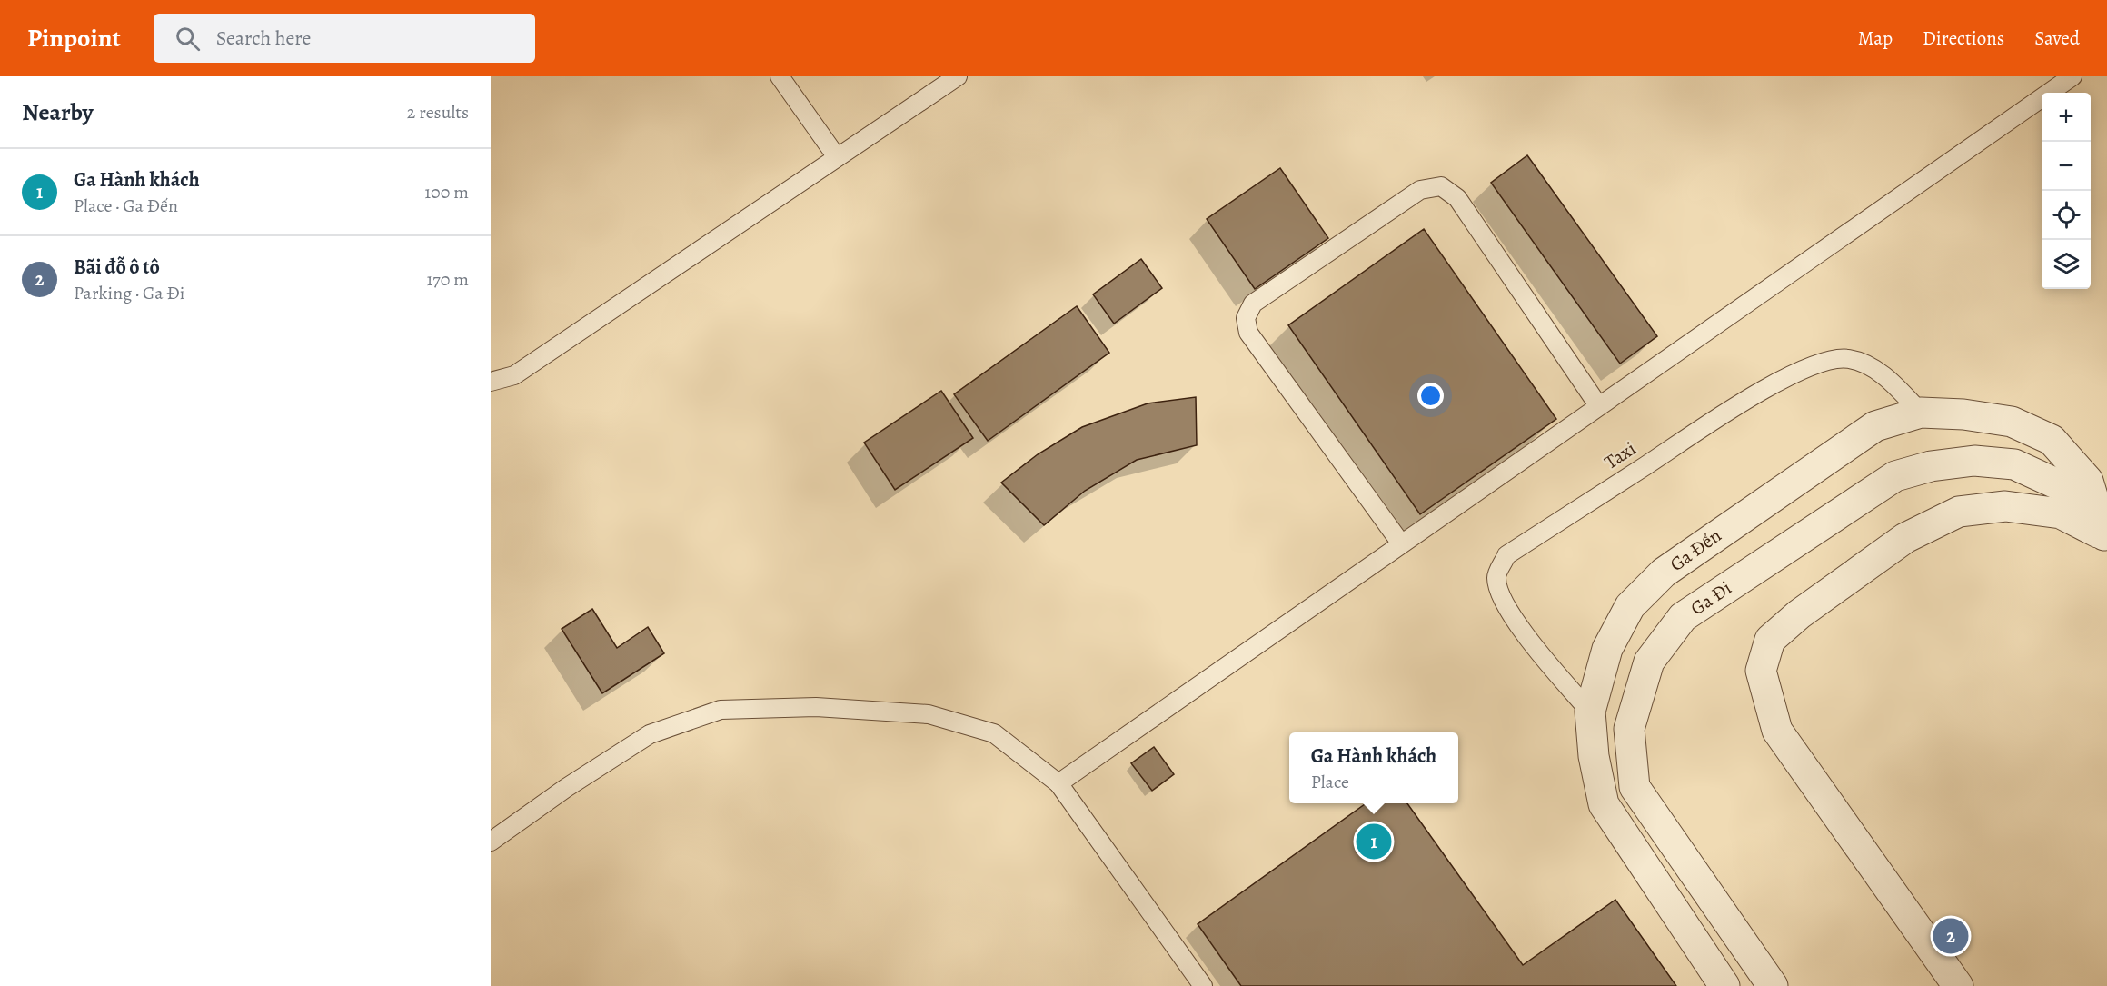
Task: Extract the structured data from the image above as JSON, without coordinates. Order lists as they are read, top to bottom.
{
  "streets": {
    "street": ["Ga Đến", "Ga Đi"],
    "lane": ["Taxi"]
  },
  "crossings": [
    ["Taxi", "Ga Đến"],
    ["Ga Đến", "Ga Đi"]
  ],
  "page": {
    "header": "Pinpoint",
    "search": "Search here",
    "nav": ["Map", "Directions", "Saved"],
    "heading": ["Nearby", "2 results"],
    "map_buttons": ["+", "−"],
    "list": [
      {
        "mark": "1",
        "name": "Ga Hành khách",
        "note": "Place · Ga Đến",
        "value": "100 m"
      },
      {
        "mark": "2",
        "name": "Bãi đỗ ô tô",
        "note": "Parking · Ga Đi",
        "value": "170 m"
      }
    ],
    "popup": ["Ga Hành khách", "Place"],
    "pins": ["1", "2"]
  }
}
